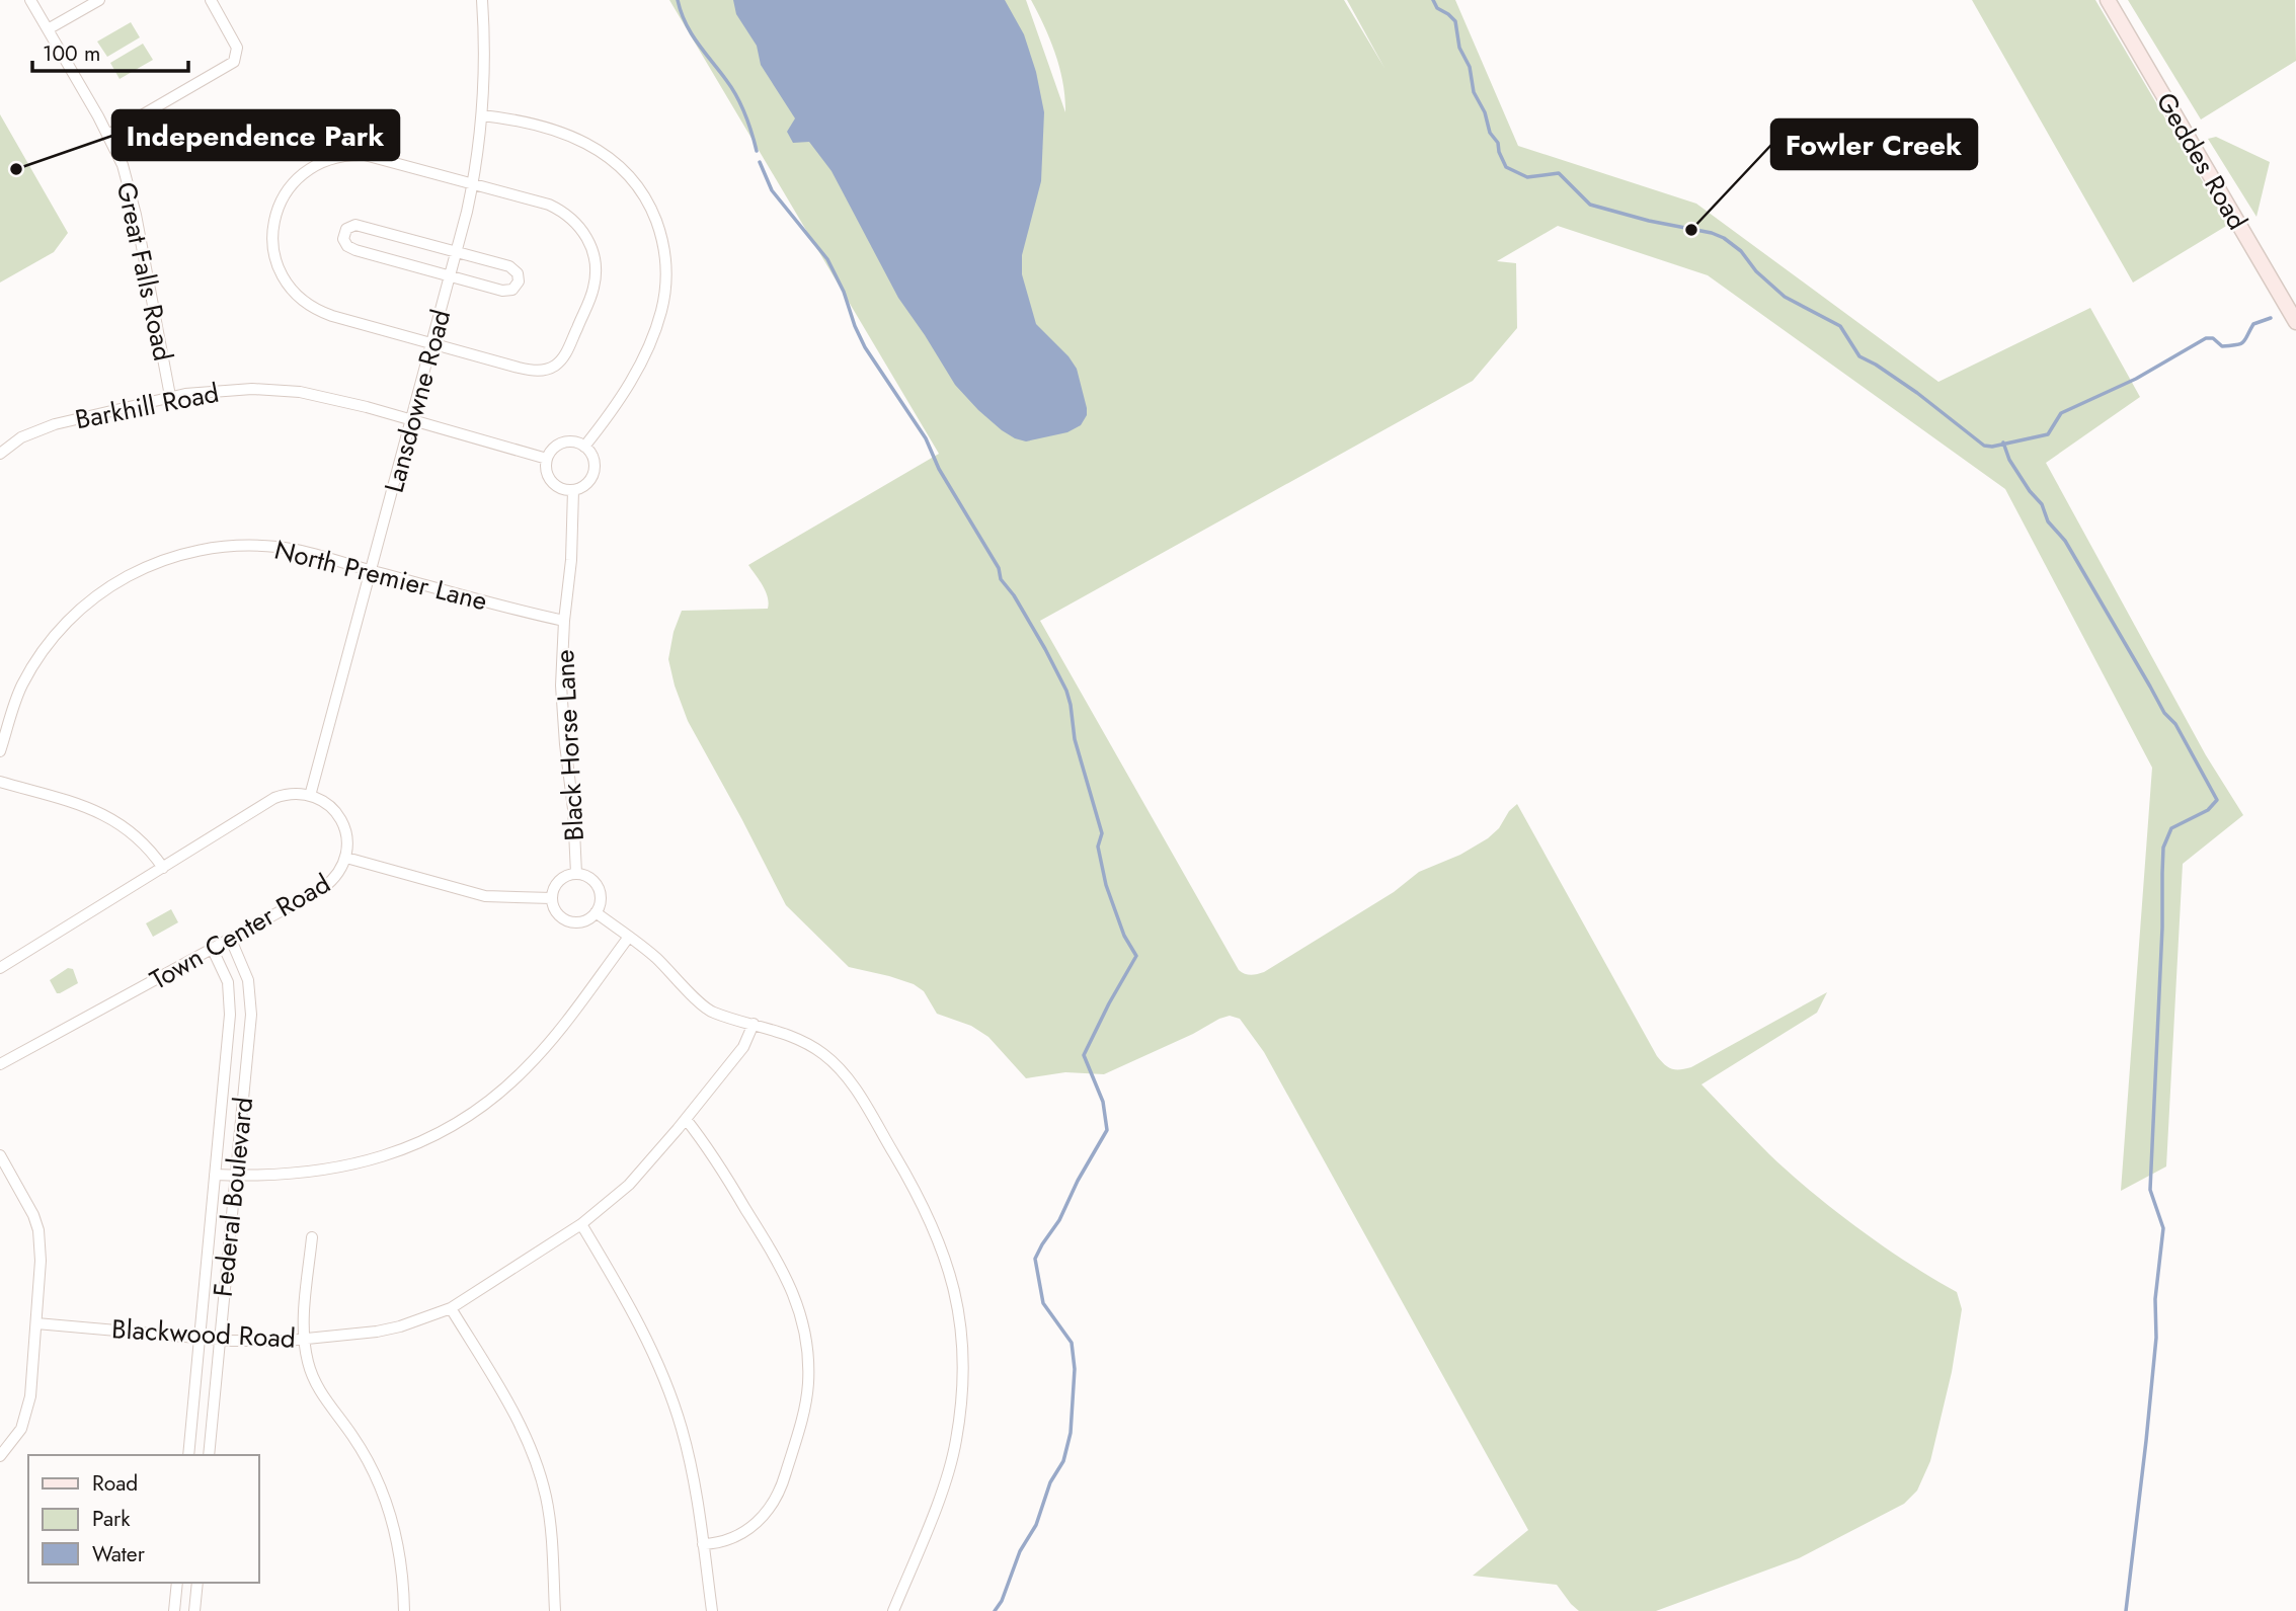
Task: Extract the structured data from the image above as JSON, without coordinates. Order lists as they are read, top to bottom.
{
  "streets": {
    "main road": ["Geddes Road"],
    "street": [
      "Great Falls Road",
      "Lansdowne Road",
      "Barkhill Road",
      "North Premier Lane",
      "Black Horse Lane",
      "Town Center Road",
      "Federal Boulevard",
      "Blackwood Road"
    ]
  },
  "crossings": [
    ["Great Falls Road", "Barkhill Road"],
    ["Lansdowne Road", "Barkhill Road"],
    ["Lansdowne Road", "North Premier Lane"],
    ["Lansdowne Road", "Town Center Road"],
    ["Barkhill Road", "Black Horse Lane"],
    ["North Premier Lane", "Black Horse Lane"],
    ["Town Center Road", "Federal Boulevard"],
    ["Federal Boulevard", "Blackwood Road"]
  ],
  "places": ["Independence Park", "Fowler Creek"],
  "legend": ["Road", "Park", "Water"],
  "scale_bar": "100 m"
}
